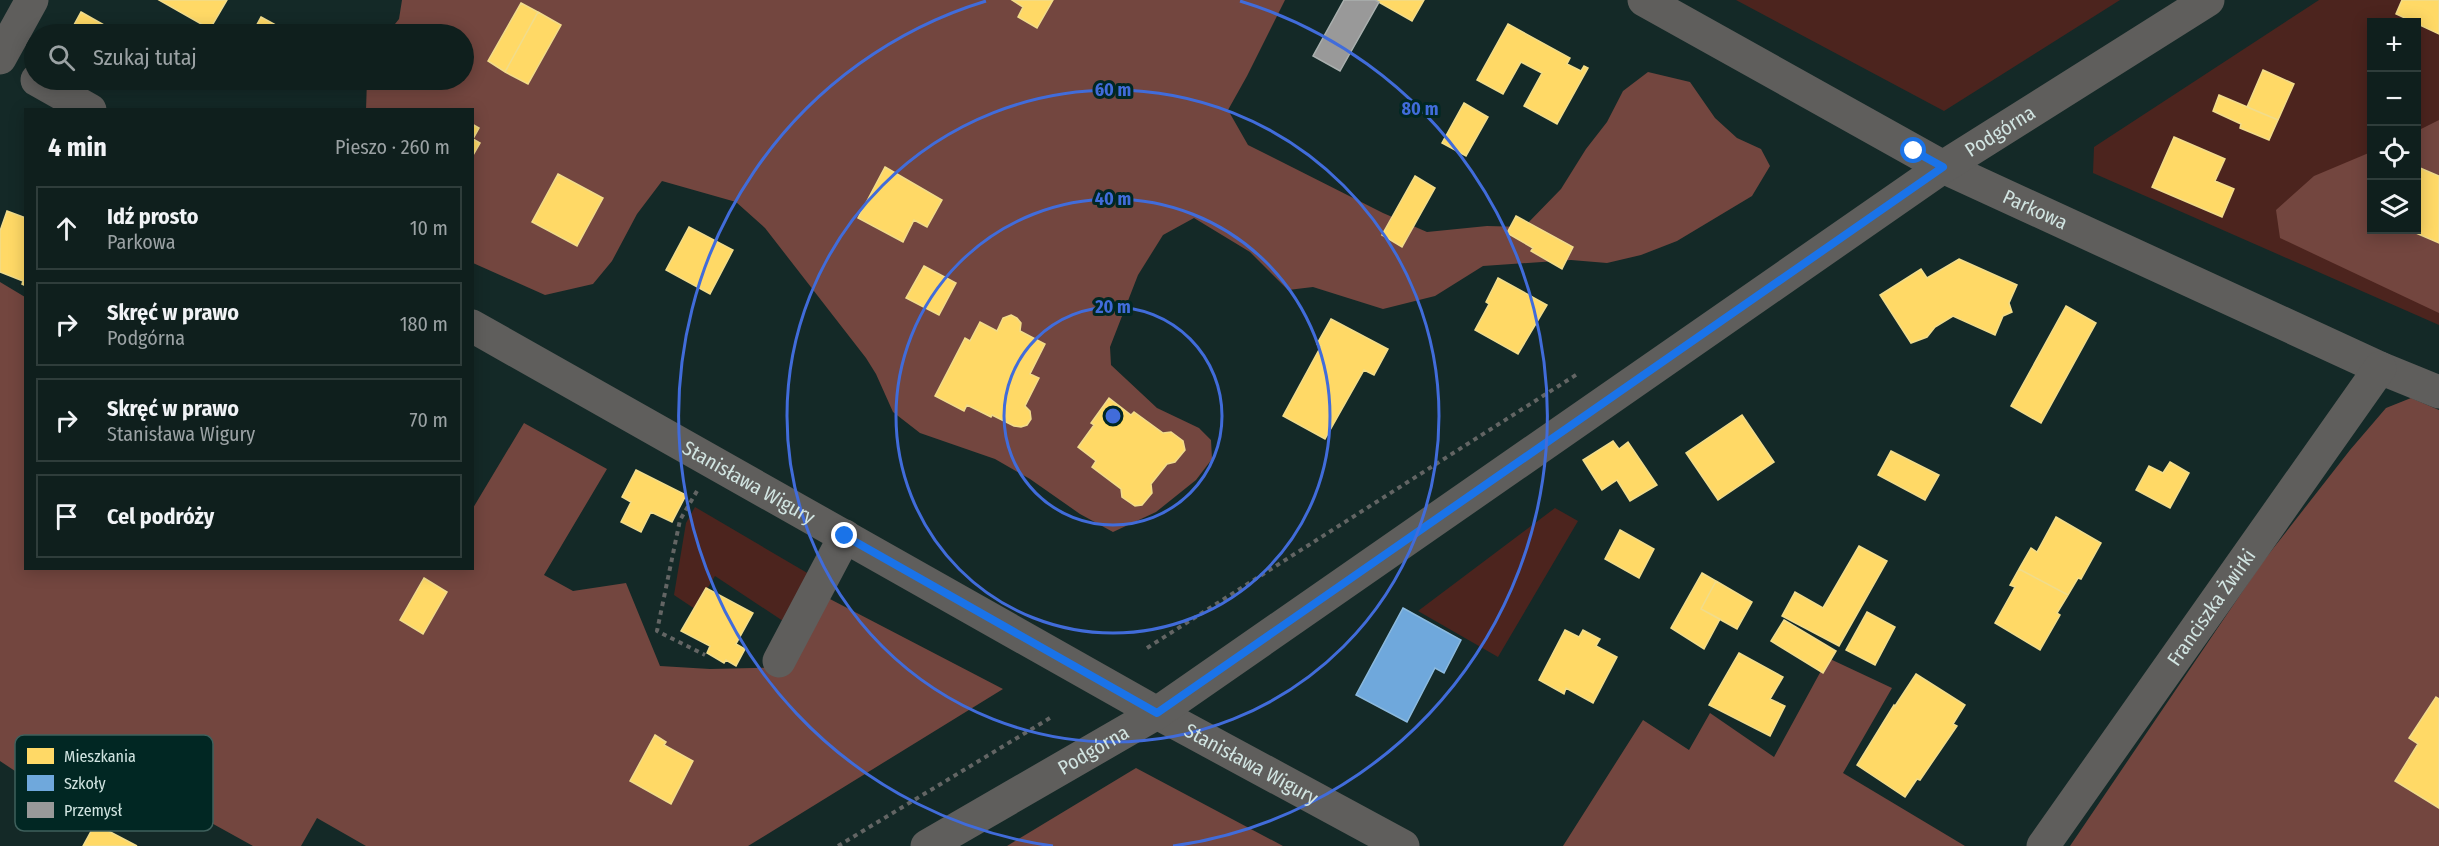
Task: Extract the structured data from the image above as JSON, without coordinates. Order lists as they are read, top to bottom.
{
  "streets": {
    "street": [
      "Podgórna",
      "Parkowa",
      "Stanisława Wigury",
      "Franciszka Żwirki"
    ]
  },
  "crossings": [
    ["Podgórna", "Parkowa"],
    ["Podgórna", "Stanisława Wigury"],
    ["Parkowa", "Franciszka Żwirki"]
  ],
  "legend": ["Mieszkania", "Szkoły", "Przemysł"],
  "page": {
    "map_buttons": ["+", "−"],
    "search": "Szukaj tutaj",
    "heading": ["4 min", "Pieszo · 260 m"],
    "list": [
      ["Idź prosto", "Parkowa", "10 m"],
      ["Skręć w prawo", "Podgórna", "180 m"],
      ["Skręć w prawo", "Stanisława Wigury", "70 m"],
      "Cel podróży"
    ]
  },
  "rings": [
    "60 m",
    "80 m",
    "40 m",
    "20 m"
  ]
}
